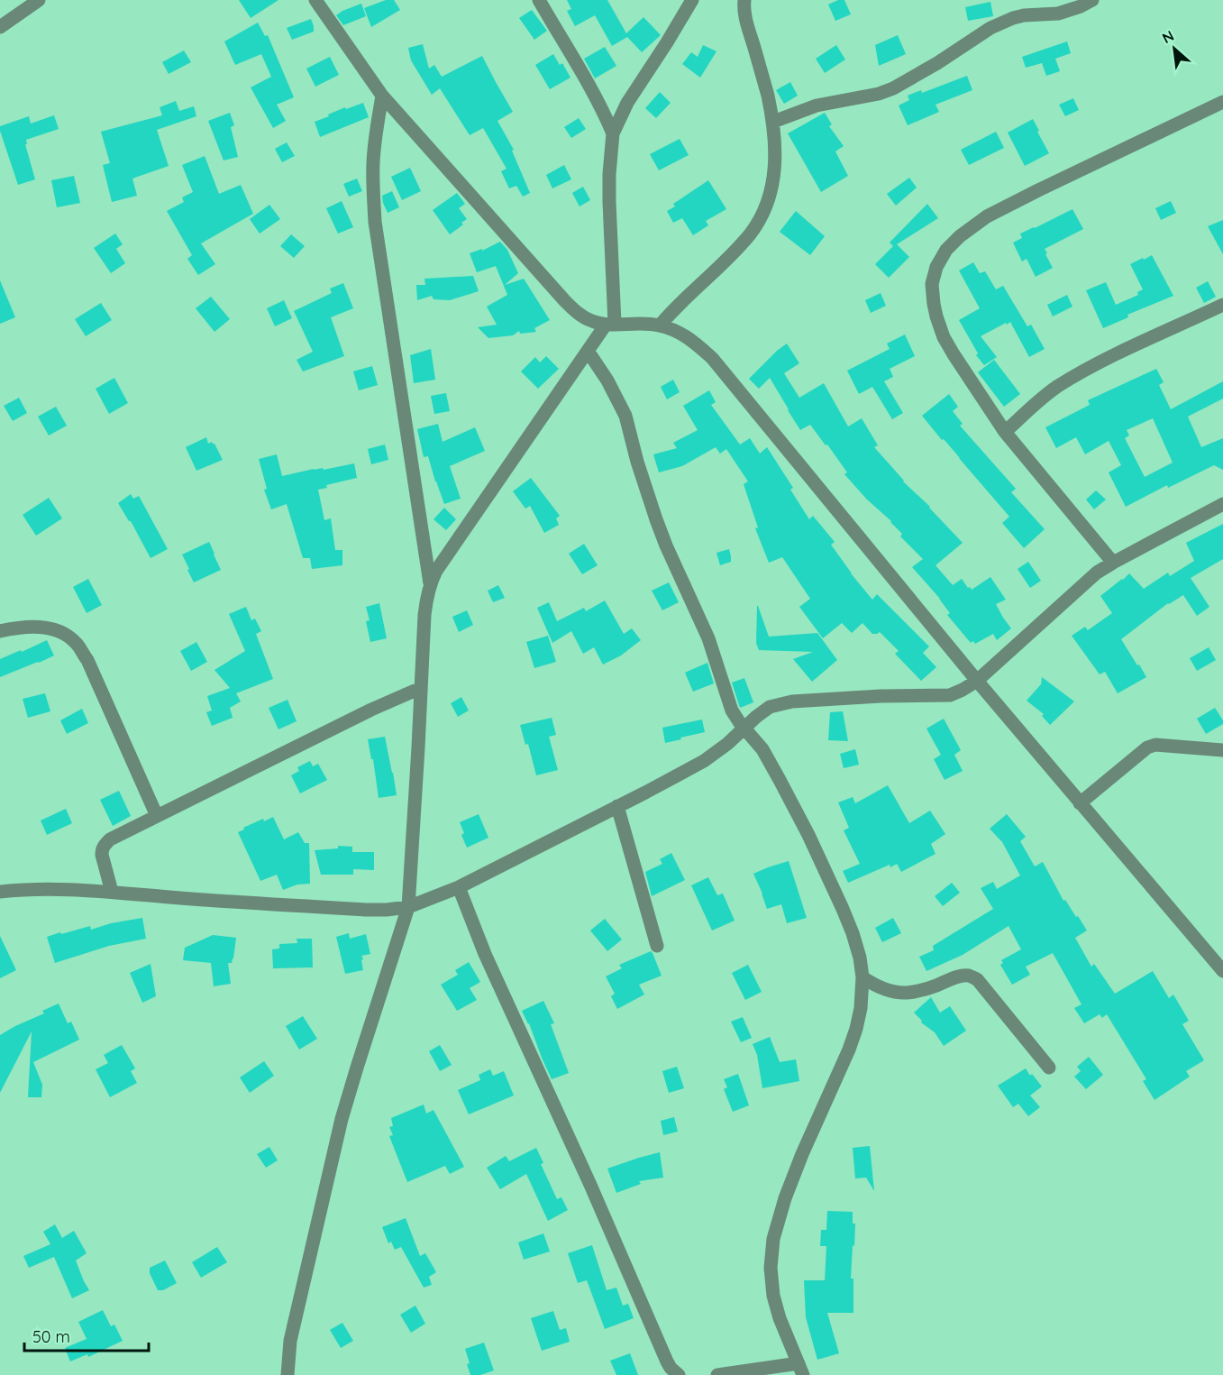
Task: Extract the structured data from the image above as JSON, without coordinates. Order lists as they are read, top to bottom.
{
  "scale_bar": "50 m",
  "north": "top left"
}
